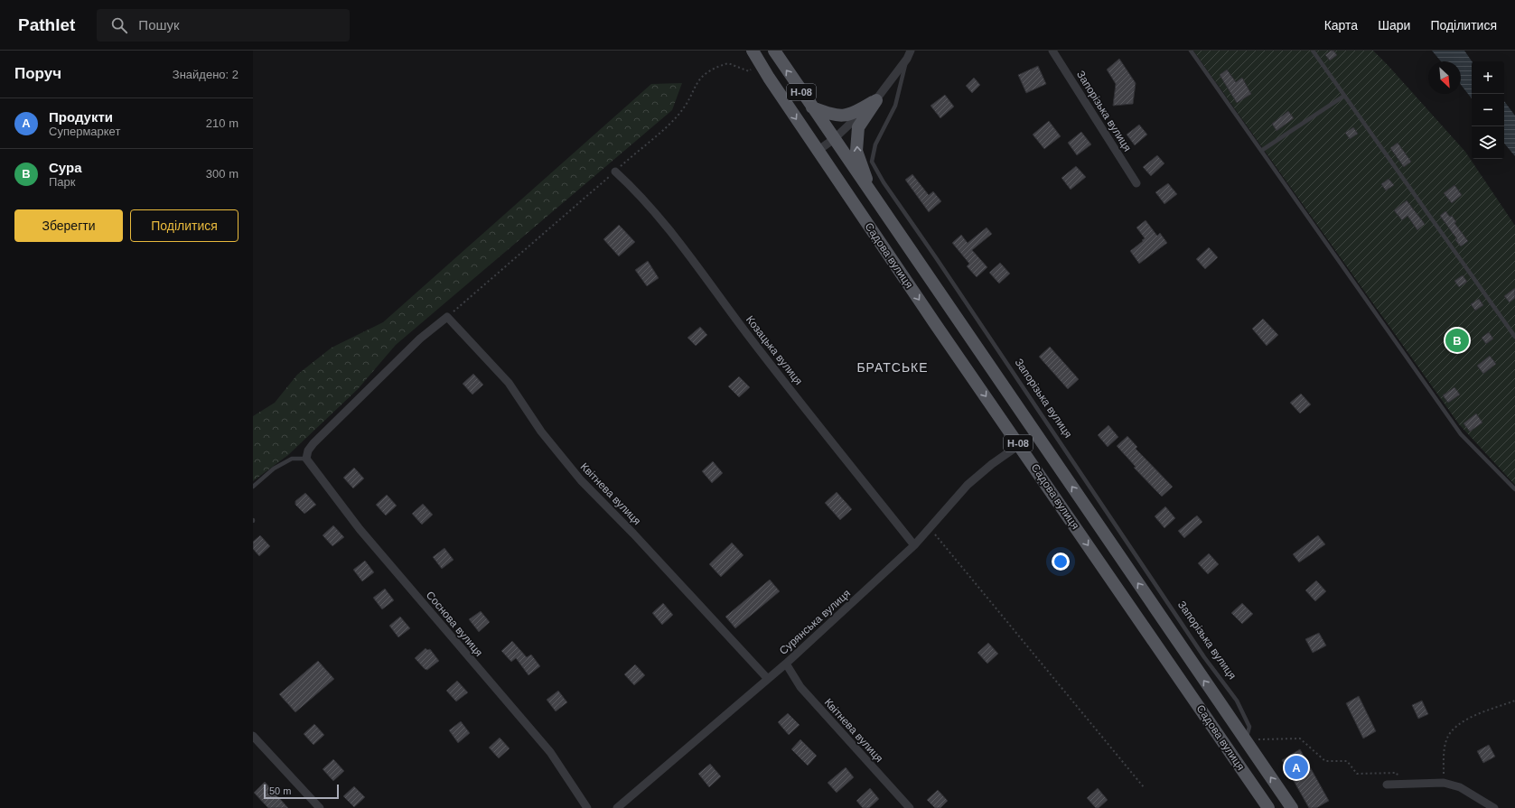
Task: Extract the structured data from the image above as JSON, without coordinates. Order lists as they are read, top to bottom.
{
  "streets": {
    "main road": ["Н-08", "Садова вулиця"],
    "street": [
      "Запорізька вулиця",
      "Козацька вулиця",
      "Квітнева вулиця",
      "Сурянська вулиця",
      "Соснова вулиця"
    ]
  },
  "crossings": [
    ["Н-08", "Садова вулиця"],
    ["Запорізька вулиця", "Садова вулиця"],
    ["Садова вулиця", "Сурянська вулиця"],
    ["Козацька вулиця", "Сурянська вулиця"],
    ["Квітнева вулиця", "Сурянська вулиця"]
  ],
  "districts": ["БРАТСЬКЕ"],
  "scale_bar": "50 m",
  "north": "bottom right",
  "page": {
    "header": "Pathlet",
    "search": "Пошук",
    "nav": ["Карта", "Шари", "Поділитися"],
    "heading": ["Поруч", "Знайдено: 2"],
    "map_buttons": ["+", "−"],
    "list": [
      {
        "mark": "A",
        "name": "Продукти",
        "note": "Супермаркет",
        "value": "210 m"
      },
      {
        "mark": "B",
        "name": "Сура",
        "note": "Парк",
        "value": "300 m"
      }
    ],
    "buttons": ["Зберегти", "Поділитися"],
    "pins": ["B", "A"],
    "scale": "50 m"
  }
}
